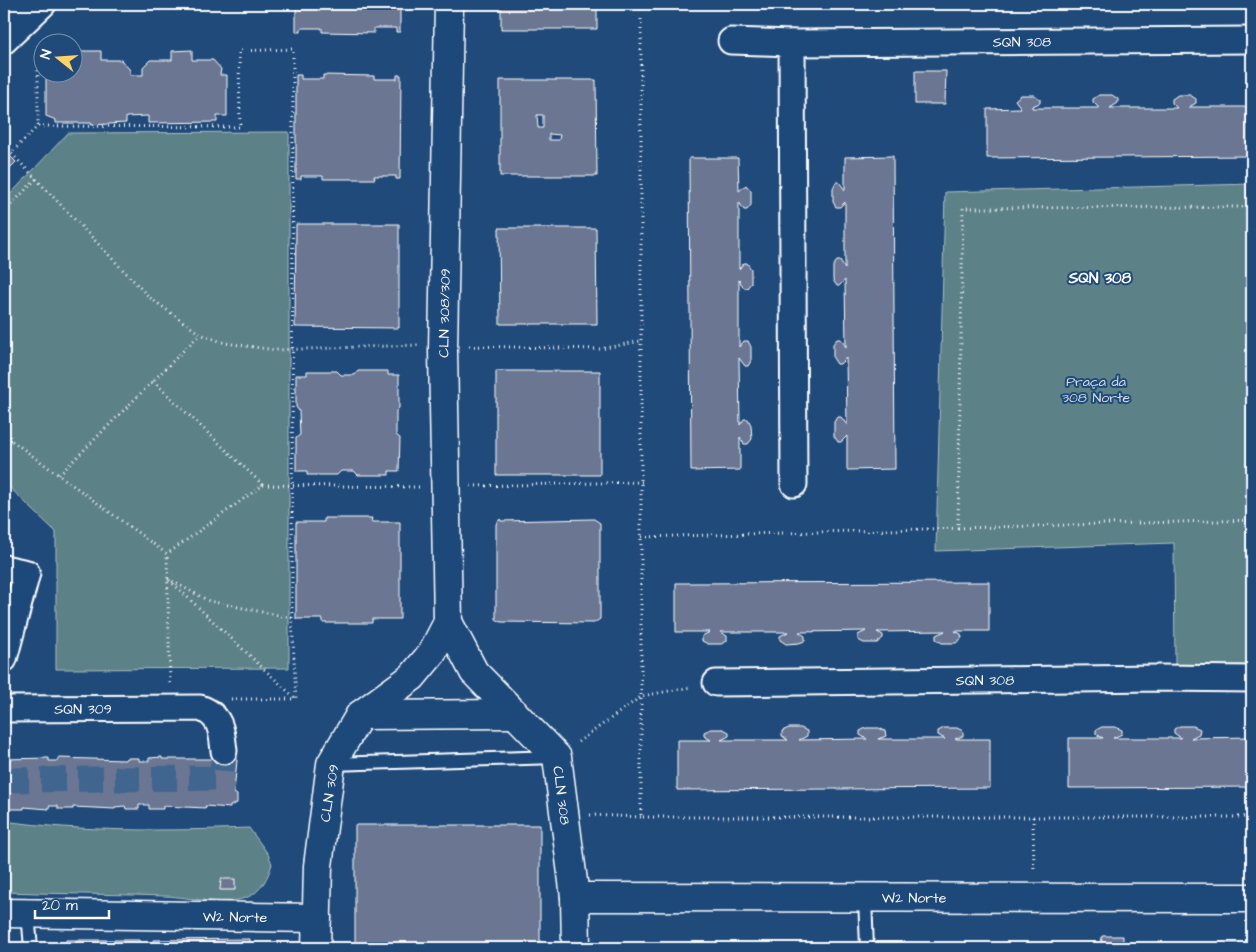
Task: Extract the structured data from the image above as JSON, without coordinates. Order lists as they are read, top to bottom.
{
  "streets": {
    "street": [
      "SQN 308",
      "CLN 308/309",
      "SQN 309",
      "CLN 309",
      "CLN 308",
      "W2 Norte"
    ]
  },
  "crossings": [
    ["CLN 308/309", "CLN 309"],
    ["CLN 308/309", "CLN 308"],
    ["CLN 309", "CLN 308"],
    ["CLN 309", "W2 Norte"],
    ["CLN 308", "W2 Norte"]
  ],
  "districts": ["SQN 308"],
  "parks": ["Praça da 308 Norte"],
  "scale_bar": "20 m",
  "north": "left"
}
